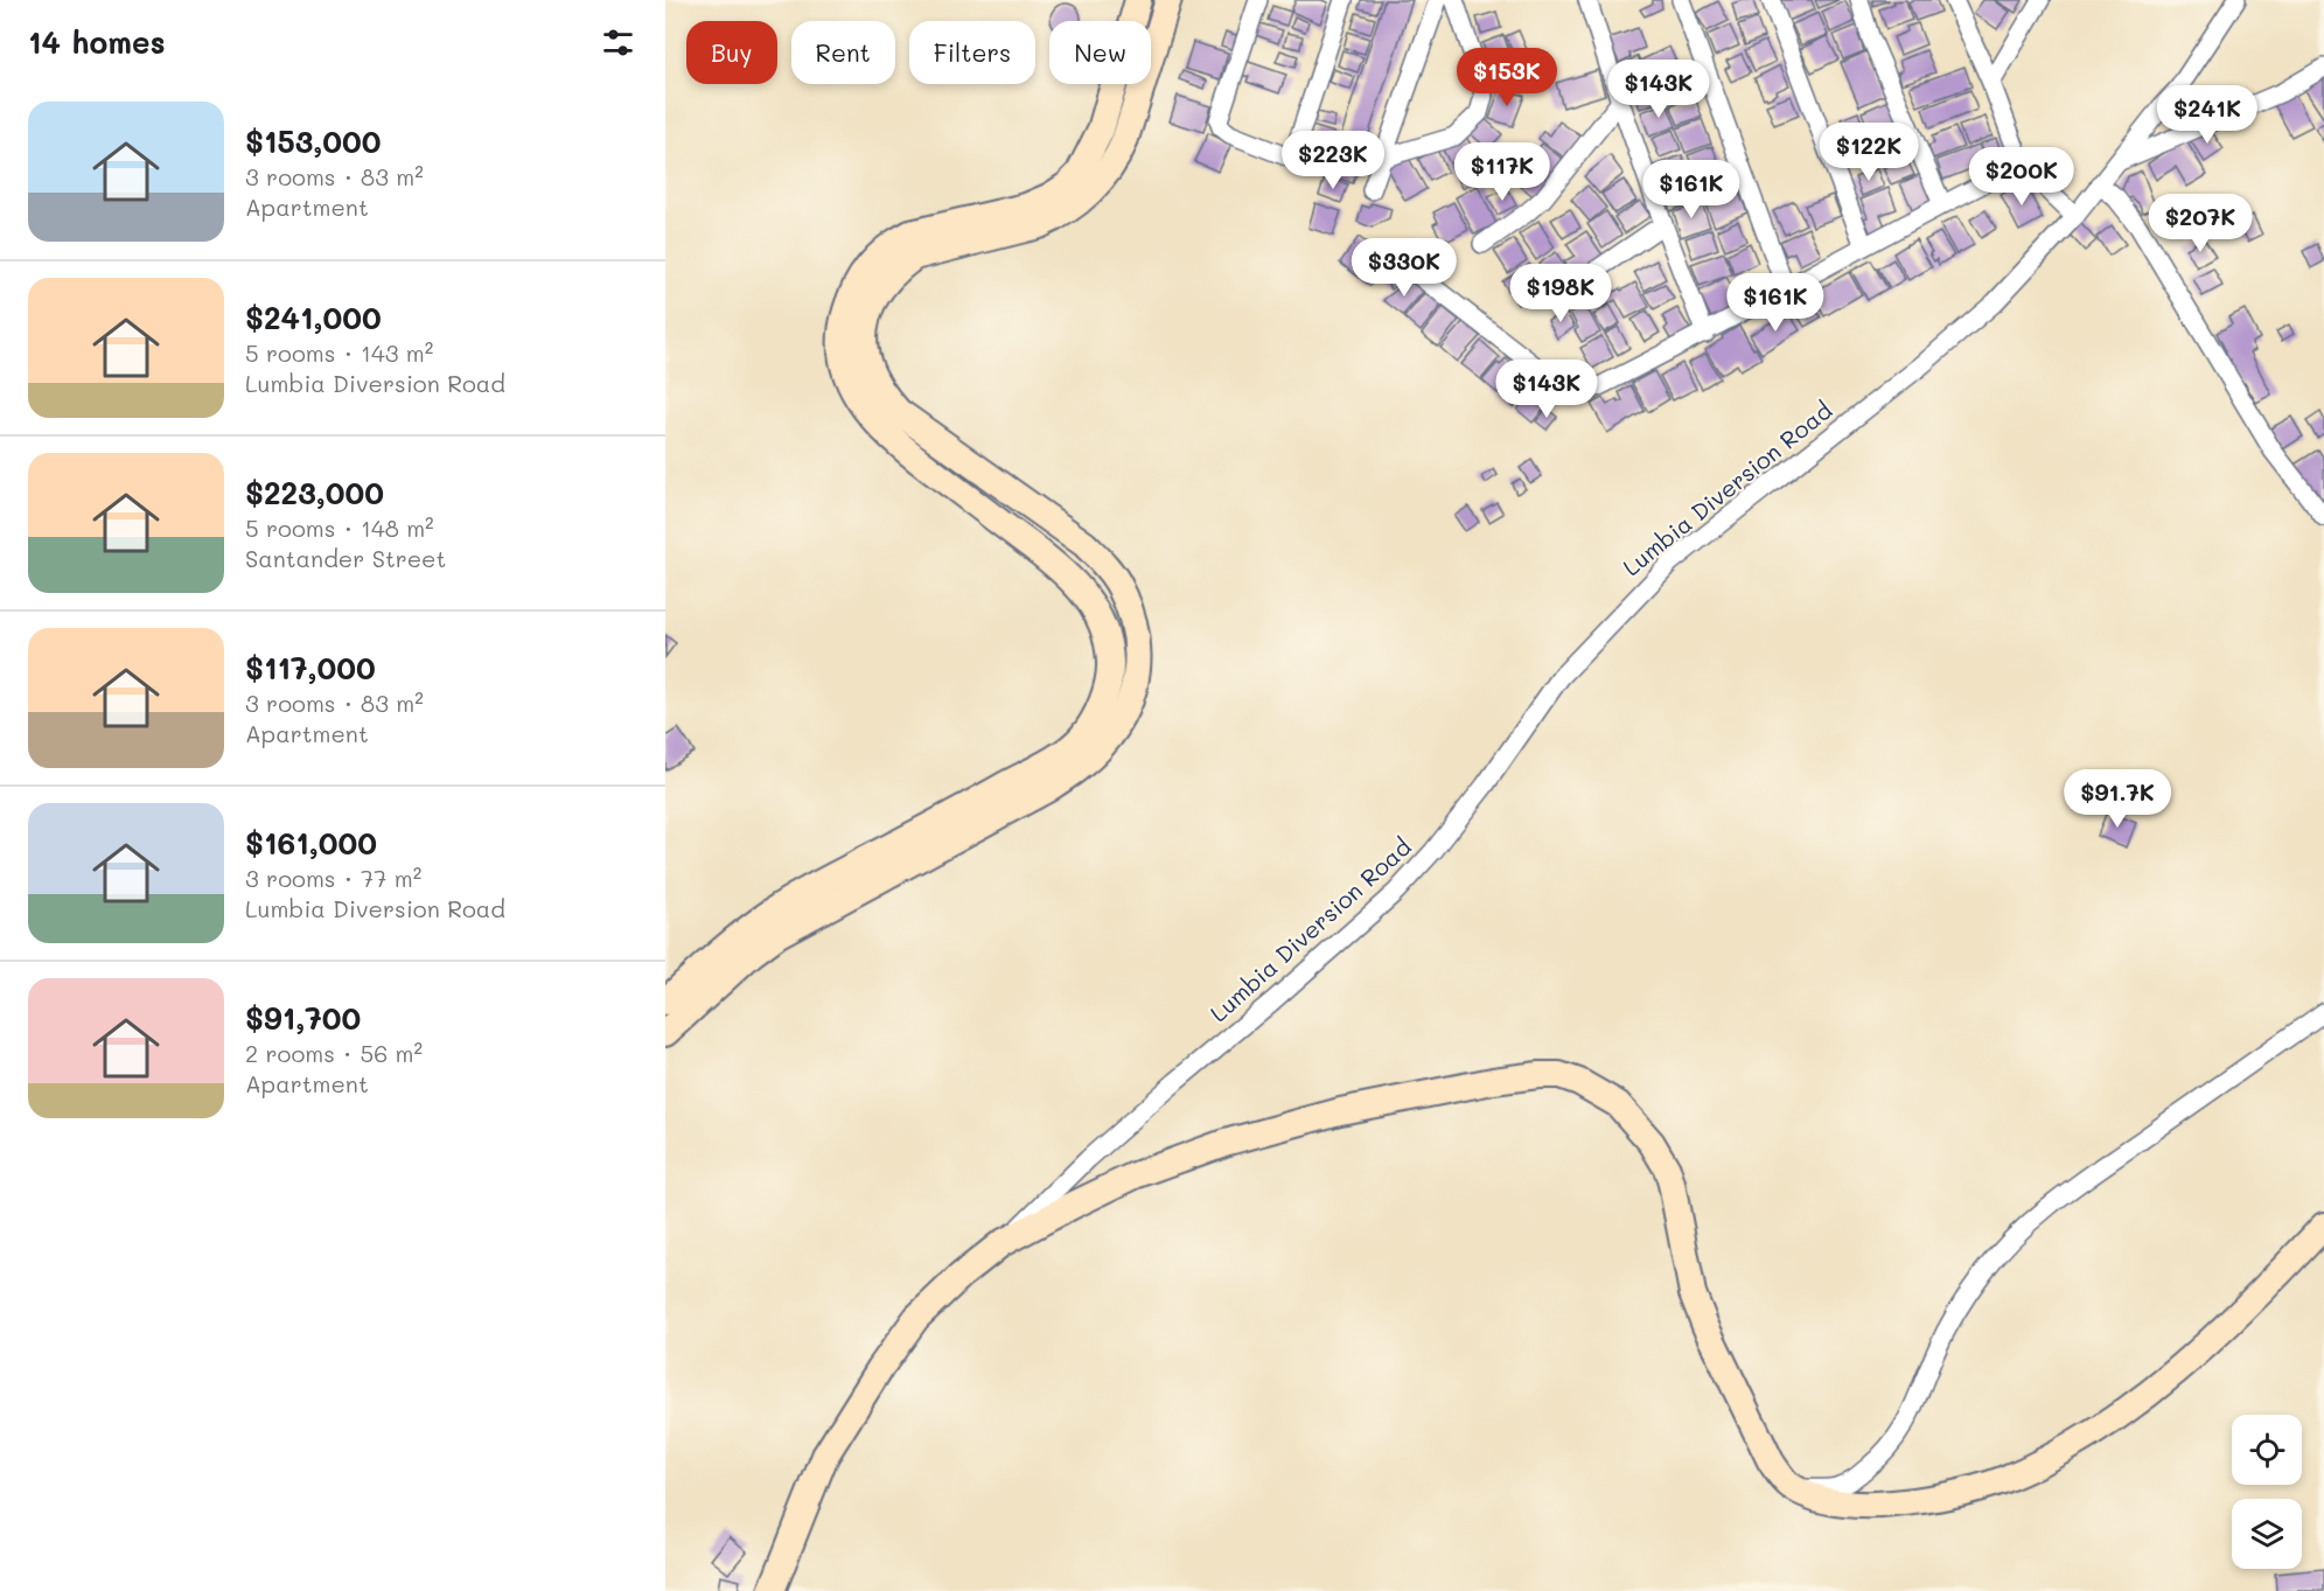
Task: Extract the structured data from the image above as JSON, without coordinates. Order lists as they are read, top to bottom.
{
  "streets": {
    "street": ["Lumbia Diversion Road"]
  },
  "page": {
    "heading": "14 homes",
    "chip": [
      "Buy",
      "Rent",
      "Filters",
      "New"
    ],
    "price": [
      "$153K",
      "$143K",
      "$241K",
      "$122K",
      "$223K",
      "$117K",
      "$200K",
      "$161K",
      "$207K",
      "$330K",
      "$198K",
      "$161K",
      "$143K",
      "$91.7K"
    ],
    "list": [
      {
        "name": "$153,000",
        "note": "3 rooms · 83 m² · Apartment"
      },
      {
        "name": "$241,000",
        "note": "5 rooms · 143 m² · Lumbia Diversion Road"
      },
      {
        "name": "$223,000",
        "note": "5 rooms · 148 m² · Santander Street"
      },
      {
        "name": "$117,000",
        "note": "3 rooms · 83 m² · Apartment"
      },
      {
        "name": "$161,000",
        "note": "3 rooms · 77 m² · Lumbia Diversion Road"
      },
      {
        "name": "$91,700",
        "note": "2 rooms · 56 m² · Apartment"
      }
    ]
  }
}
